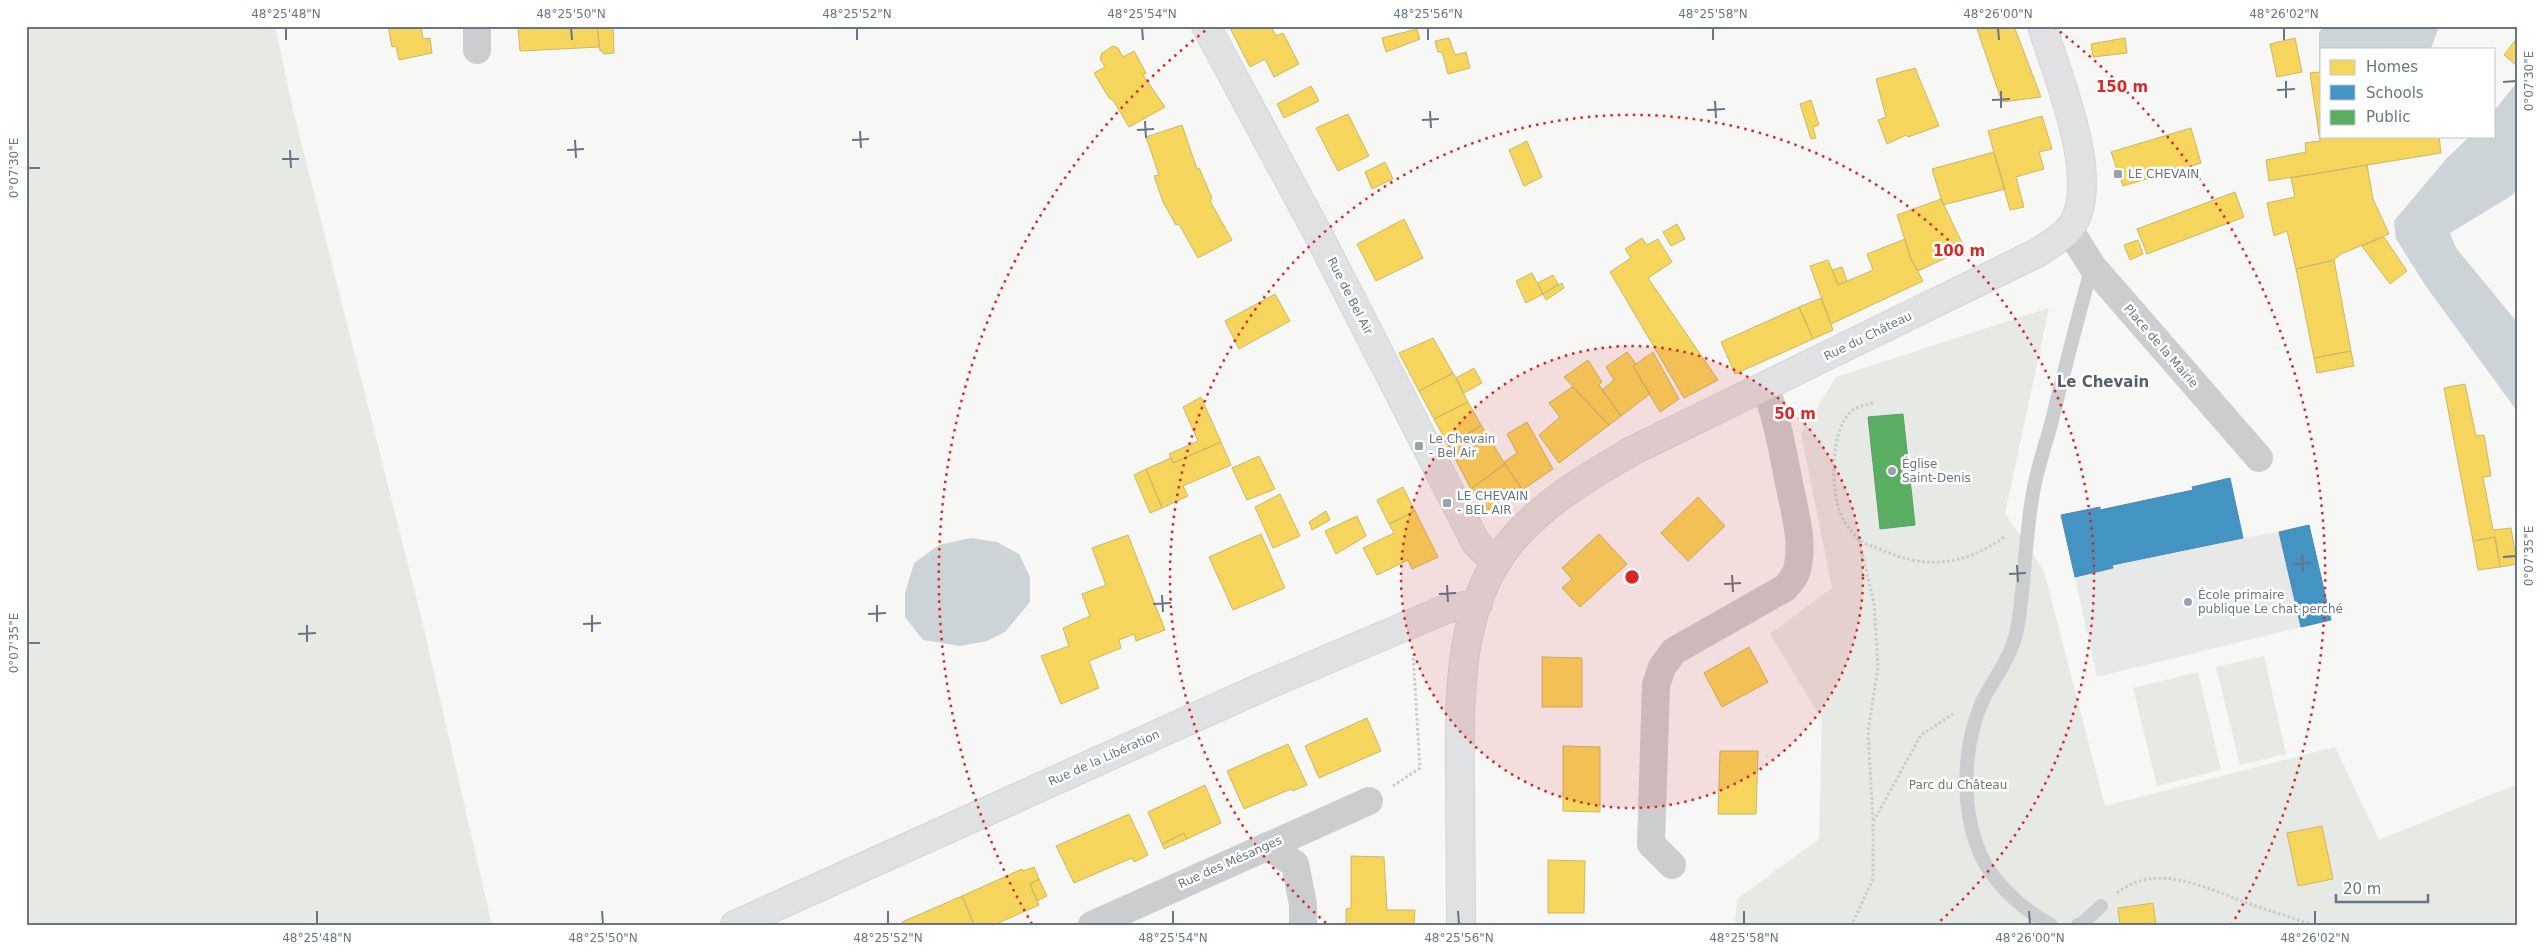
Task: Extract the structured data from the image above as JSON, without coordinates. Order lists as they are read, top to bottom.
{
  "streets": {
    "street": [
      "Rue de Bel Air",
      "Rue du Château",
      "Place de la Mairie",
      "Rue de la Libération",
      "Rue des Mésanges"
    ]
  },
  "crossings": [
    ["Rue de Bel Air", "Rue du Château"],
    ["Rue du Château", "Place de la Mairie"],
    ["Rue du Château", "Rue de la Libération"]
  ],
  "districts": ["Le Chevain"],
  "parks": ["Parc du Château"],
  "places": {
    "transit": ["LE CHEVAIN", "Le Chevain - Bel Air", "LE CHEVAIN - BEL AIR"],
    "other": ["Église Saint-Denis", "École primaire publique Le chat perché"]
  },
  "legend": ["Homes", "Schools", "Public"],
  "scale_bar": "20 m",
  "coordinates": [
    "48°25'48\"N",
    "48°25'50\"N",
    "48°25'52\"N",
    "48°25'54\"N",
    "48°25'56\"N",
    "48°25'58\"N",
    "48°26'00\"N",
    "48°26'02\"N",
    "0°07'30\"E",
    "0°07'35\"E"
  ],
  "rings": ["150 m", "100 m", "50 m"]
}
